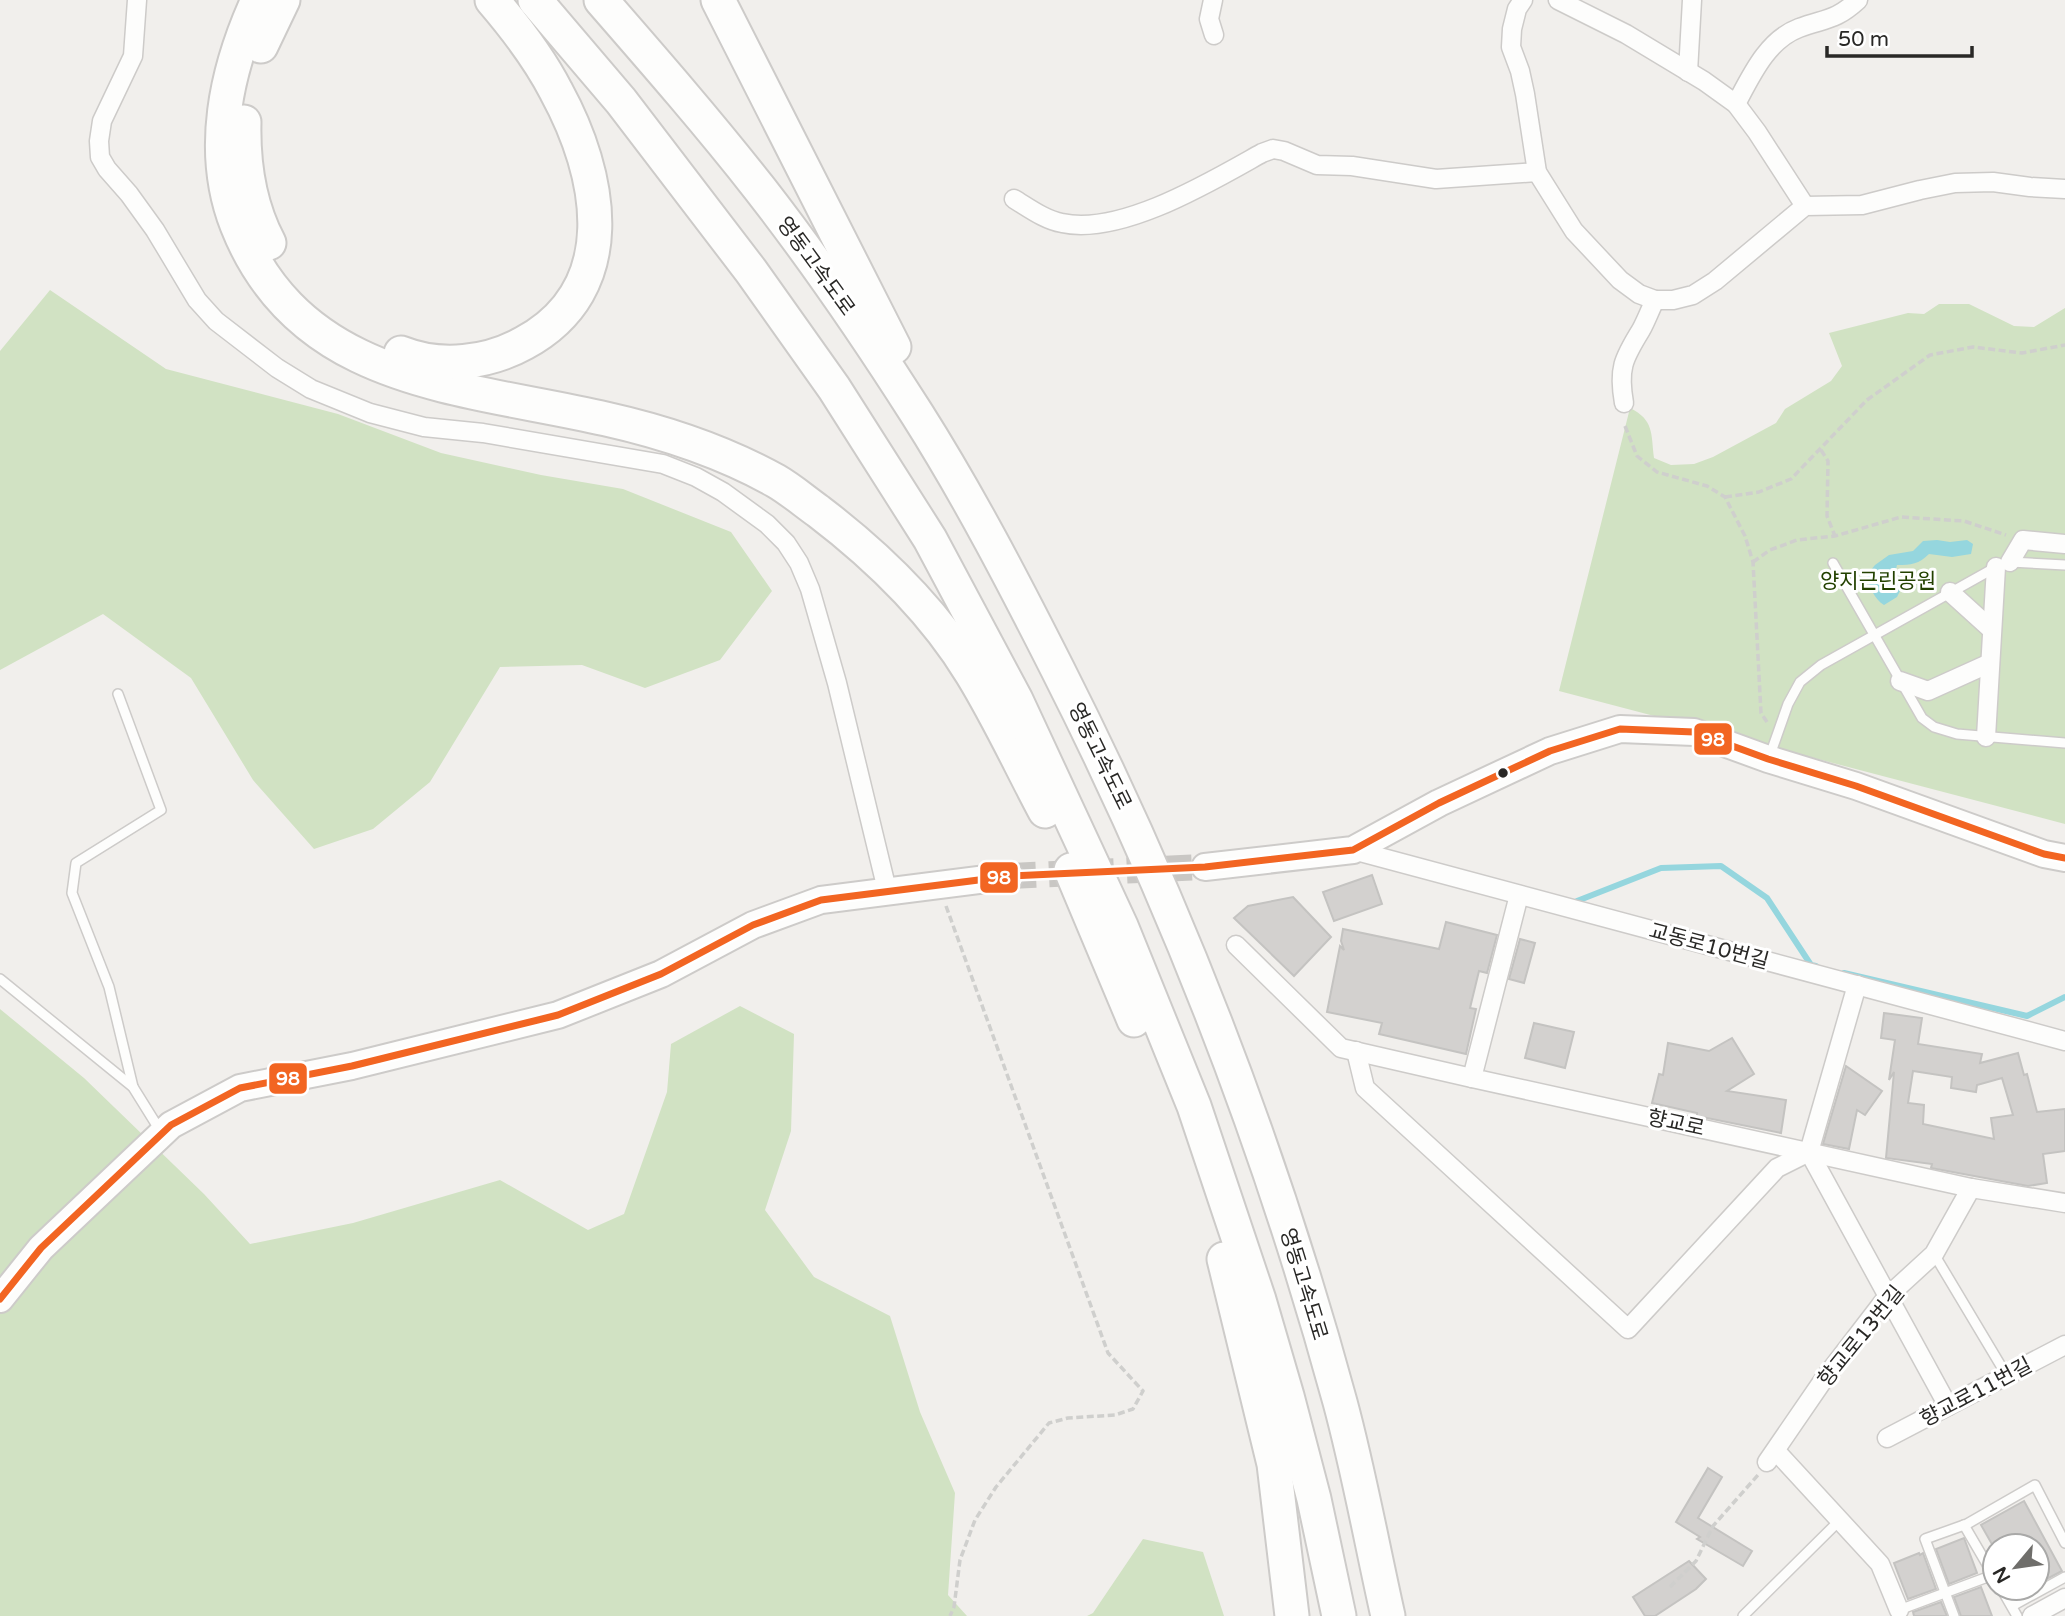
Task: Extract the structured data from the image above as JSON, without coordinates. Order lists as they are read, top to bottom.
{
  "streets": {
    "highway": ["영동고속도로"],
    "street": [
      "교동로10번길",
      "향교로",
      "향교로13번길",
      "향교로11번길"
    ]
  },
  "crossings": [
    ["향교로", "향교로13번길"]
  ],
  "parks": ["양지근린공원"],
  "lines": ["transit line 98"],
  "scale_bar": "50 m",
  "north": "bottom left"
}
